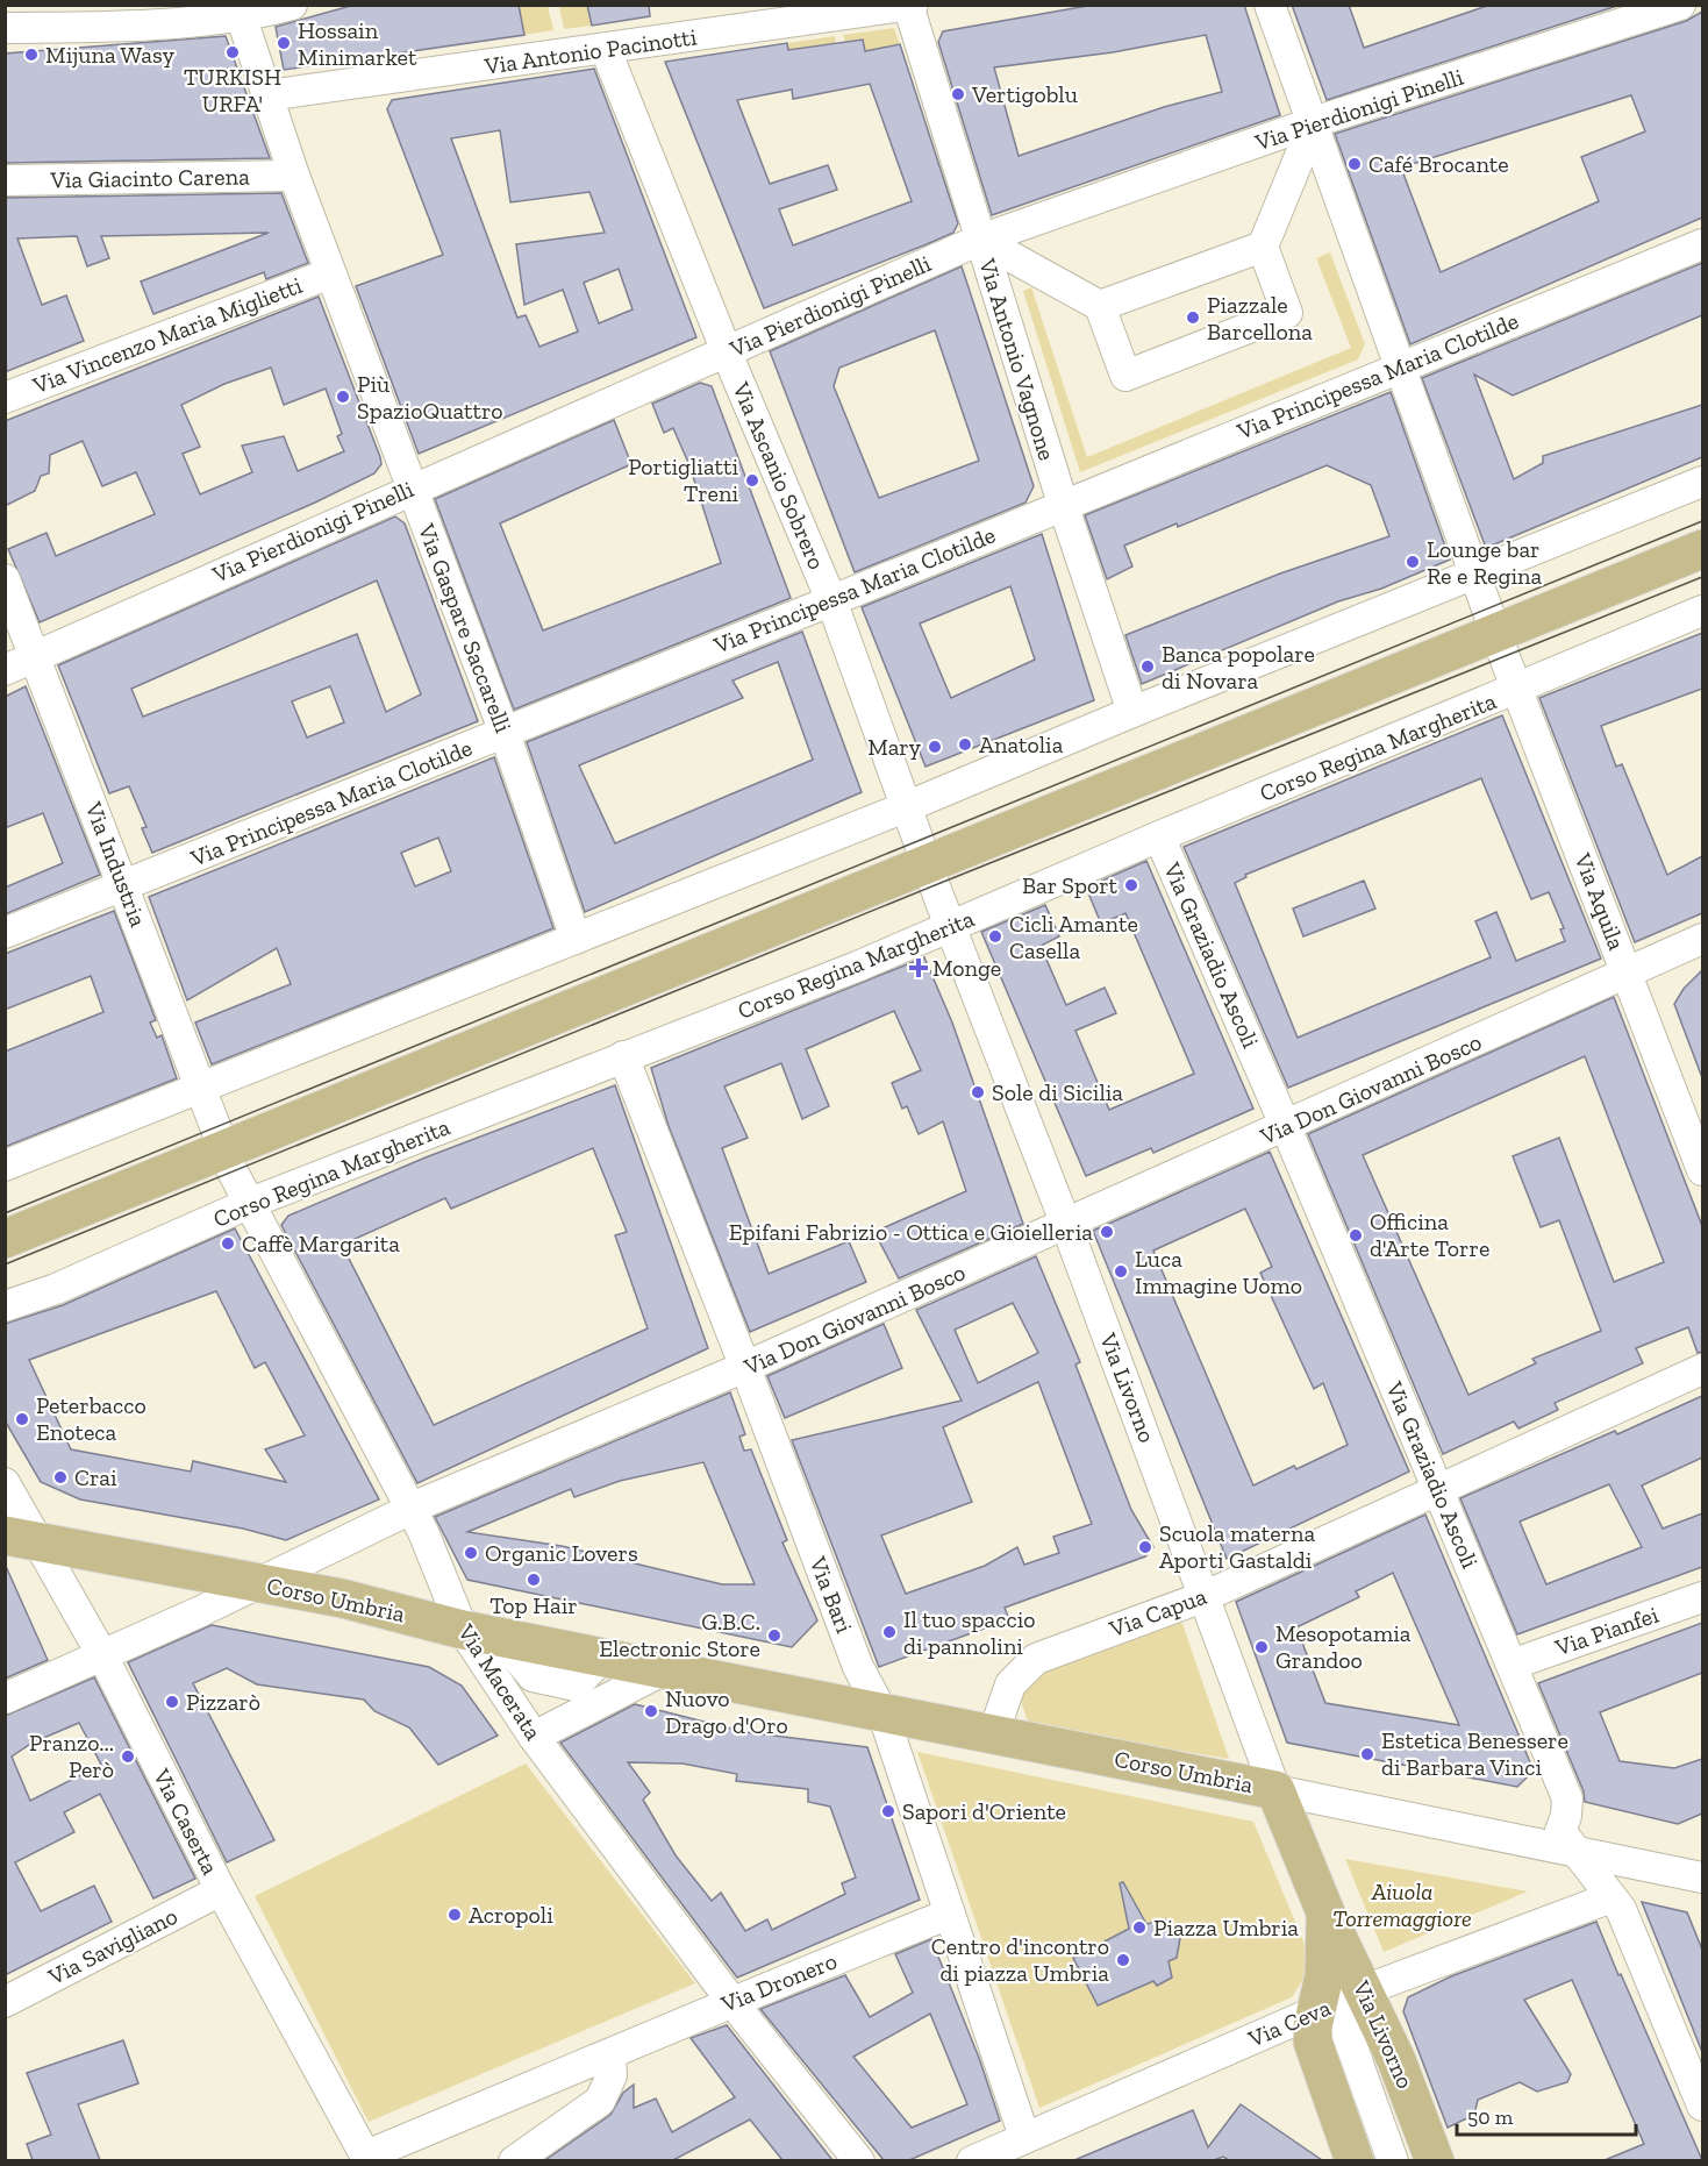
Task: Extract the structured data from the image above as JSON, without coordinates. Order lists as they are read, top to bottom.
{
  "streets": {
    "main road": ["Via Livorno", "Corso Umbria"],
    "street": [
      "Via Antonio Pacinotti",
      "Via Pierdionigi Pinelli",
      "Via Giacinto Carena",
      "Via Vincenzo Maria Miglietti",
      "Via Antonio Vagnone",
      "Via Principessa Maria Clotilde",
      "Via Ascanio Sobrero",
      "Via Gaspare Saccarelli",
      "Corso Regina Margherita",
      "Via Industria",
      "Via Aquila",
      "Via Graziadio Ascoli",
      "Via Don Giovanni Bosco",
      "Via Bari",
      "Via Capua",
      "Via Pianfei",
      "Via Macerata",
      "Via Caserta",
      "Via Savigliano",
      "Via Dronero",
      "Via Ceva"
    ]
  },
  "crossings": [
    ["Via Antonio Pacinotti", "Via Antonio Vagnone"],
    ["Via Antonio Pacinotti", "Via Ascanio Sobrero"],
    ["Via Antonio Pacinotti", "Via Gaspare Saccarelli"],
    ["Via Pierdionigi Pinelli", "Via Antonio Vagnone"],
    ["Via Pierdionigi Pinelli", "Via Ascanio Sobrero"],
    ["Via Pierdionigi Pinelli", "Via Gaspare Saccarelli"],
    ["Via Pierdionigi Pinelli", "Via Industria"],
    ["Via Pierdionigi Pinelli", "Via Aquila"],
    ["Via Giacinto Carena", "Via Gaspare Saccarelli"],
    ["Via Vincenzo Maria Miglietti", "Via Gaspare Saccarelli"],
    ["Via Antonio Vagnone", "Via Principessa Maria Clotilde"],
    ["Via Principessa Maria Clotilde", "Via Ascanio Sobrero"],
    ["Via Principessa Maria Clotilde", "Via Gaspare Saccarelli"],
    ["Via Principessa Maria Clotilde", "Via Industria"],
    ["Via Principessa Maria Clotilde", "Via Aquila"],
    ["Via Ascanio Sobrero", "Via Livorno"],
    ["Corso Regina Margherita", "Via Aquila"],
    ["Corso Regina Margherita", "Via Graziadio Ascoli"],
    ["Corso Regina Margherita", "Via Livorno"],
    ["Corso Regina Margherita", "Via Bari"],
    ["Corso Regina Margherita", "Via Macerata"],
    ["Via Industria", "Via Macerata"],
    ["Via Aquila", "Via Don Giovanni Bosco"],
    ["Via Graziadio Ascoli", "Via Don Giovanni Bosco"],
    ["Via Graziadio Ascoli", "Corso Umbria"],
    ["Via Graziadio Ascoli", "Via Capua"],
    ["Via Graziadio Ascoli", "Via Pianfei"],
    ["Via Graziadio Ascoli", "Via Ceva"],
    ["Via Don Giovanni Bosco", "Via Livorno"],
    ["Via Don Giovanni Bosco", "Via Bari"],
    ["Via Don Giovanni Bosco", "Corso Umbria"],
    ["Via Don Giovanni Bosco", "Via Macerata"],
    ["Via Don Giovanni Bosco", "Via Caserta"],
    ["Via Livorno", "Corso Umbria"],
    ["Via Livorno", "Via Capua"],
    ["Via Livorno", "Via Ceva"],
    ["Via Bari", "Corso Umbria"],
    ["Via Bari", "Via Dronero"],
    ["Via Bari", "Via Ceva"],
    ["Corso Umbria", "Via Capua"],
    ["Corso Umbria", "Via Macerata"],
    ["Corso Umbria", "Via Caserta"],
    ["Via Macerata", "Via Dronero"],
    ["Via Caserta", "Via Savigliano"],
    ["Via Caserta", "Via Dronero"]
  ],
  "parks": ["Aiuola Torremaggiore"],
  "places": {
    "other": [
      "Hossain Minimarket",
      "TURKISH URFA'",
      "Mijuna Wasy",
      "Vertigoblu",
      "Café Brocante",
      "Piazzale Barcellona",
      "Più SpazioQuattro",
      "Portigliatti Treni",
      "Lounge bar Re e Regina",
      "Banca popolare di Novara",
      "Anatolia",
      "Mary",
      "Bar Sport",
      "Cicli Amante Casella",
      "Sole di Sicilia",
      "Epifani Fabrizio - Ottica e Gioielleria",
      "Officina d'Arte Torre",
      "Caffè Margarita",
      "Luca Immagine Uomo",
      "Peterbacco Enoteca",
      "Crai",
      "Scuola materna Aporti Gastaldi",
      "Organic Lovers",
      "Top Hair",
      "Il tuo spaccio di pannolini",
      "G.B.C. Electronic Store",
      "Mesopotamia Grandoo",
      "Pizzarò",
      "Nuovo Drago d'Oro",
      "Estetica Benessere di Barbara Vinci",
      "Pranzo... Però",
      "Sapori d'Oriente",
      "Acropoli",
      "Piazza Umbria",
      "Centro d'incontro di piazza Umbria"
    ],
    "health": ["Monge"]
  },
  "scale_bar": "50 m"
}
